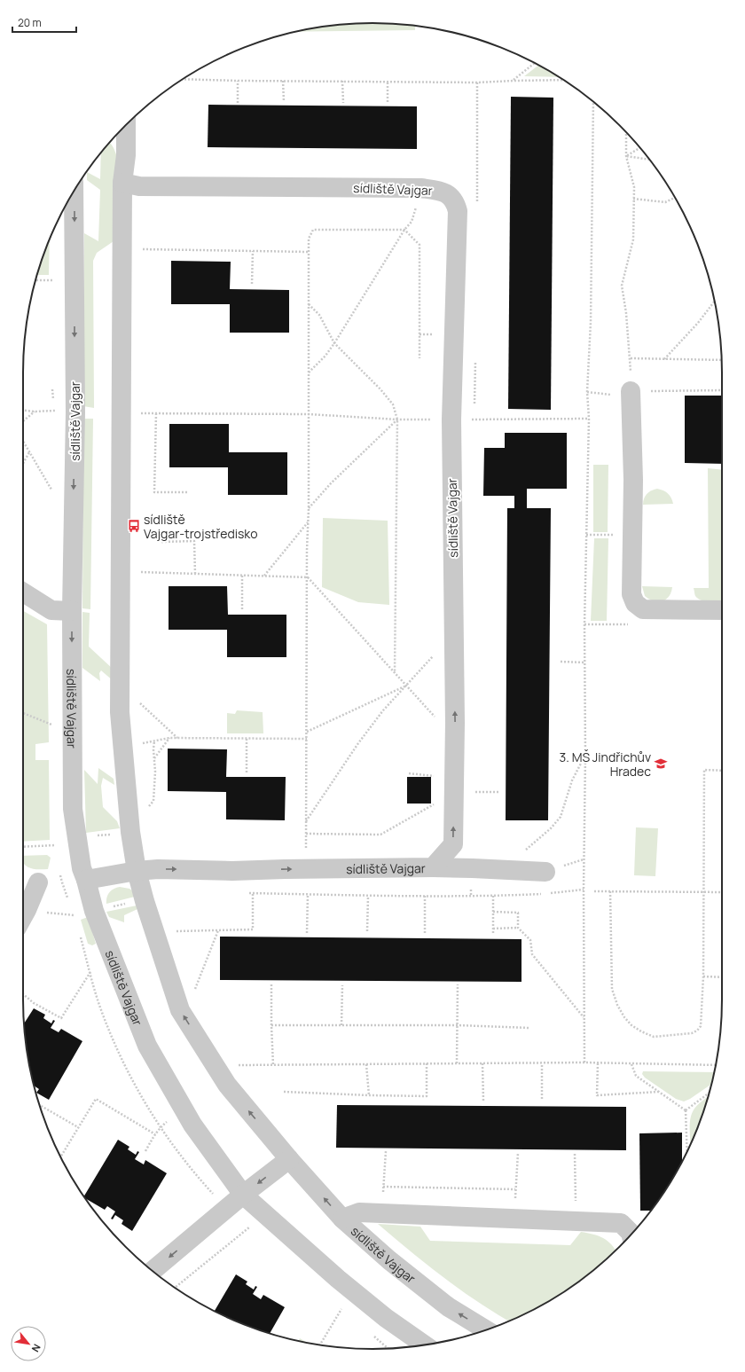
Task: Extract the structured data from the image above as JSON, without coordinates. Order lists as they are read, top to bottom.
{
  "streets": {
    "street": ["sídliště Vajgar"]
  },
  "places": {
    "bus stop": ["sídliště Vajgar-trojstředisko"],
    "school or university": ["3. MŠ Jindřichův Hradec"]
  },
  "scale_bar": "20 m",
  "north": "bottom right"
}
